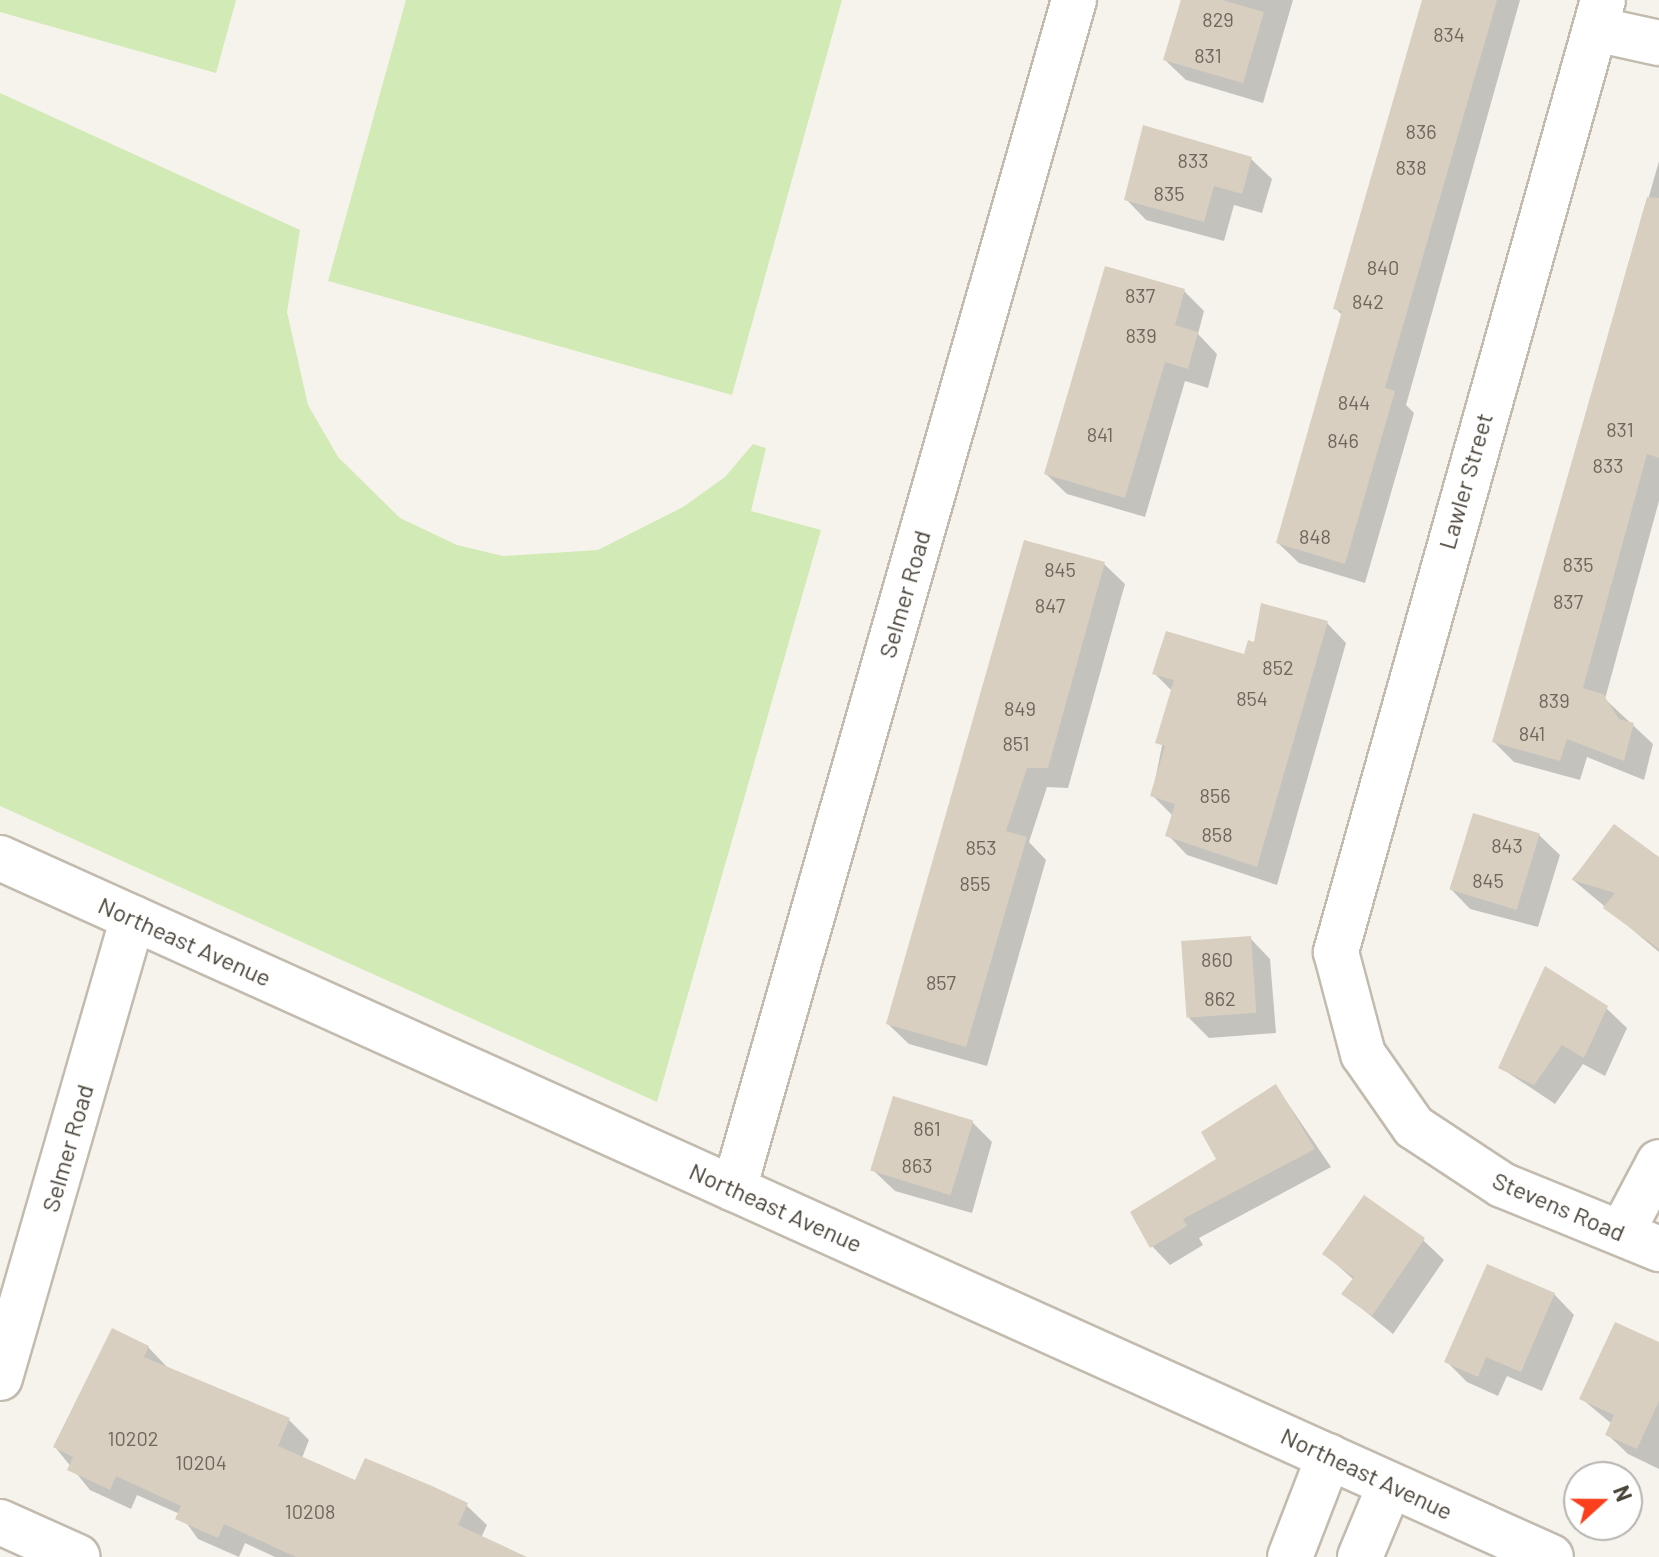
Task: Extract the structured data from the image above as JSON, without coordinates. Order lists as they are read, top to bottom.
{
  "streets": {
    "street": [
      "Lawler Street",
      "Selmer Road",
      "Northeast Avenue",
      "Stevens Road"
    ]
  },
  "crossings": [
    ["Lawler Street", "Stevens Road"],
    ["Selmer Road", "Northeast Avenue"]
  ],
  "house_numbers": [
    "829",
    "834",
    "831",
    "836",
    "833",
    "838",
    "835",
    "840",
    "837",
    "842",
    "839",
    "844",
    "831",
    "841",
    "846",
    "833",
    "848",
    "835",
    "845",
    "837",
    "847",
    "852",
    "854",
    "839",
    "849",
    "841",
    "851",
    "856",
    "858",
    "843",
    "853",
    "845",
    "855",
    "860",
    "857",
    "862",
    "861",
    "863",
    "10202",
    "10204",
    "10208"
  ],
  "north": "right"
}
